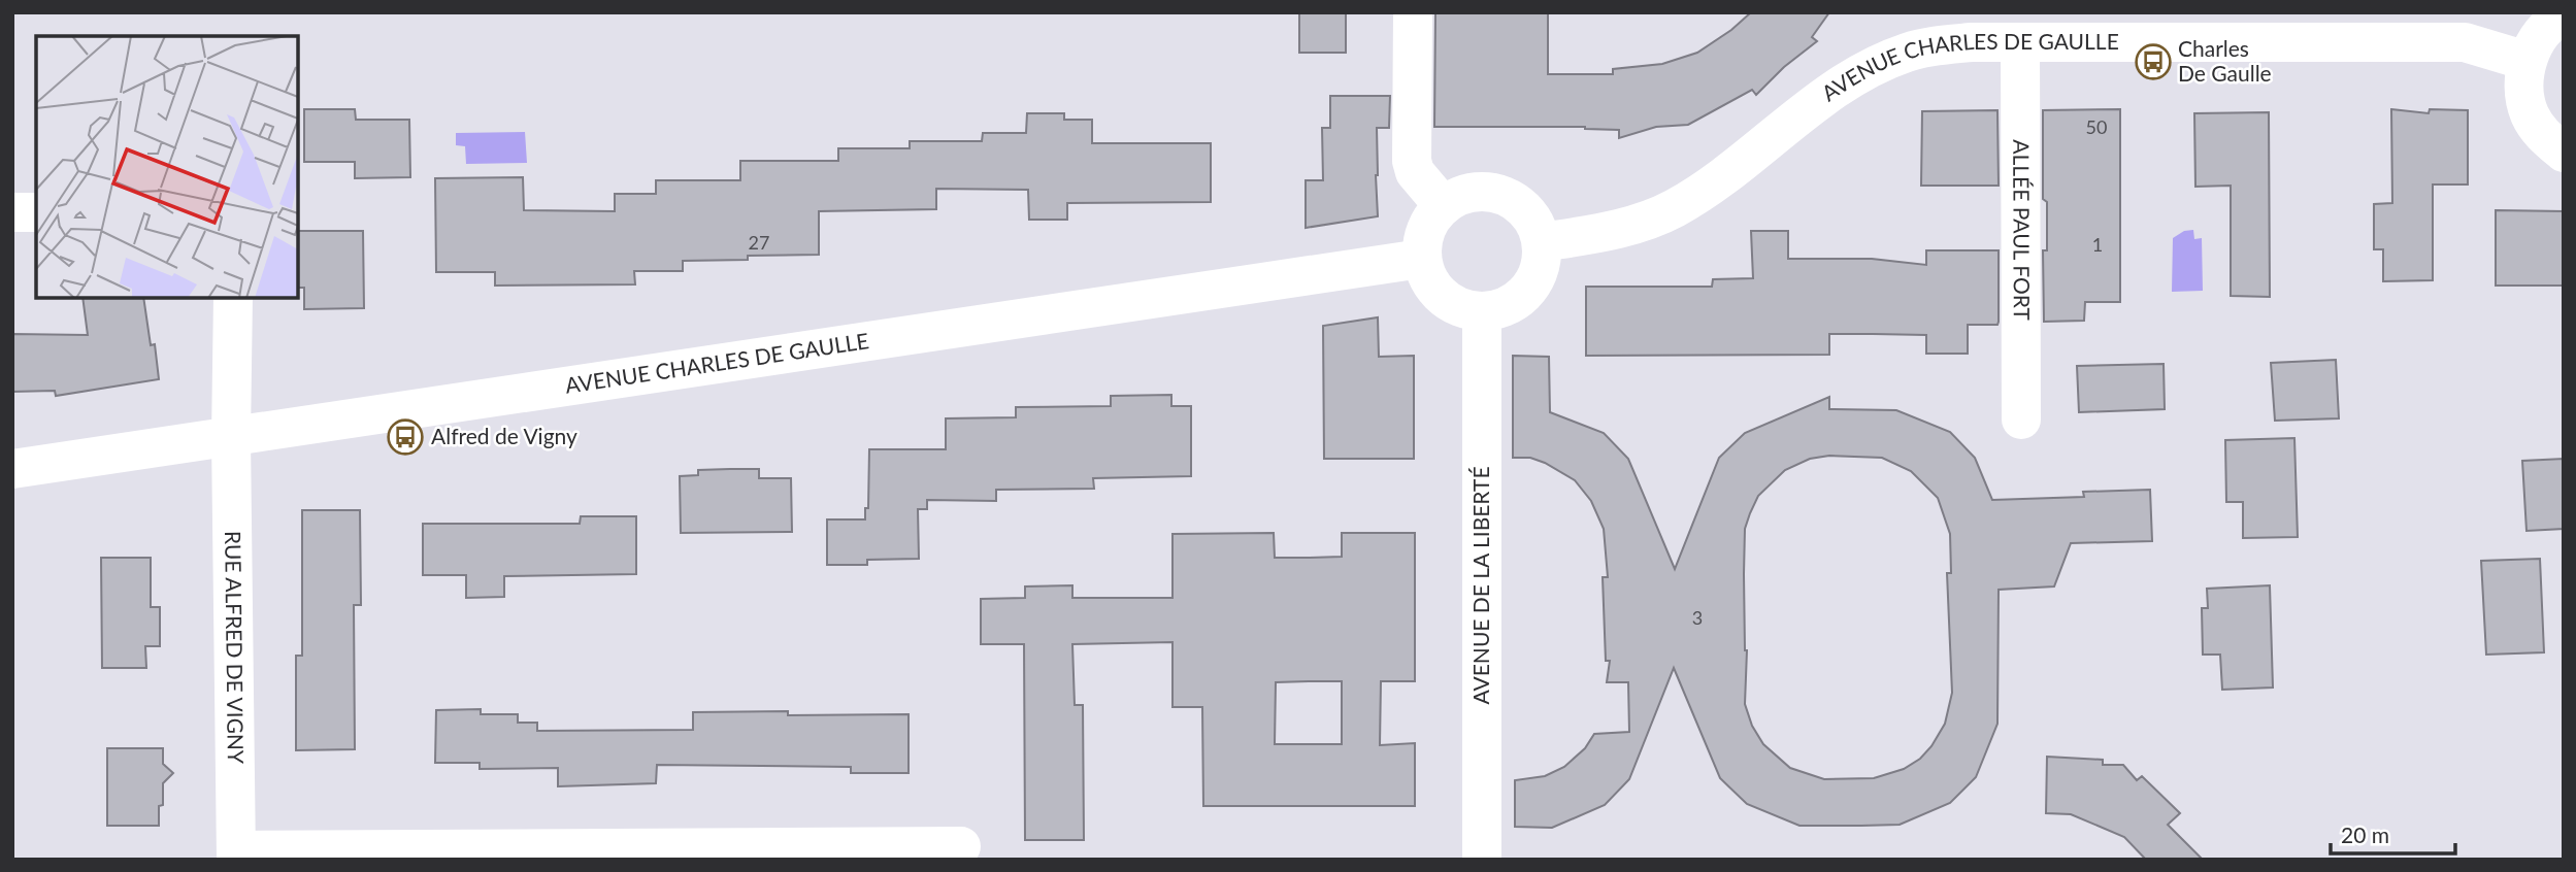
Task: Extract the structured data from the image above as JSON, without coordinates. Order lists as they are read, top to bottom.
{
  "streets": {
    "street": [
      "AVENUE CHARLES DE GAULLE",
      "ALLÉE PAUL FORT",
      "AVENUE DE LA LIBERTÉ",
      "RUE ALFRED DE VIGNY"
    ]
  },
  "crossings": [
    ["AVENUE CHARLES DE GAULLE", "ALLÉE PAUL FORT"],
    ["AVENUE CHARLES DE GAULLE", "AVENUE DE LA LIBERTÉ"],
    ["AVENUE CHARLES DE GAULLE", "RUE ALFRED DE VIGNY"]
  ],
  "places": {
    "bus stop": ["Charles De Gaulle", "Alfred de Vigny"]
  },
  "house_numbers": [
    "50",
    "27",
    "1",
    "3"
  ],
  "scale_bar": "20 m"
}
